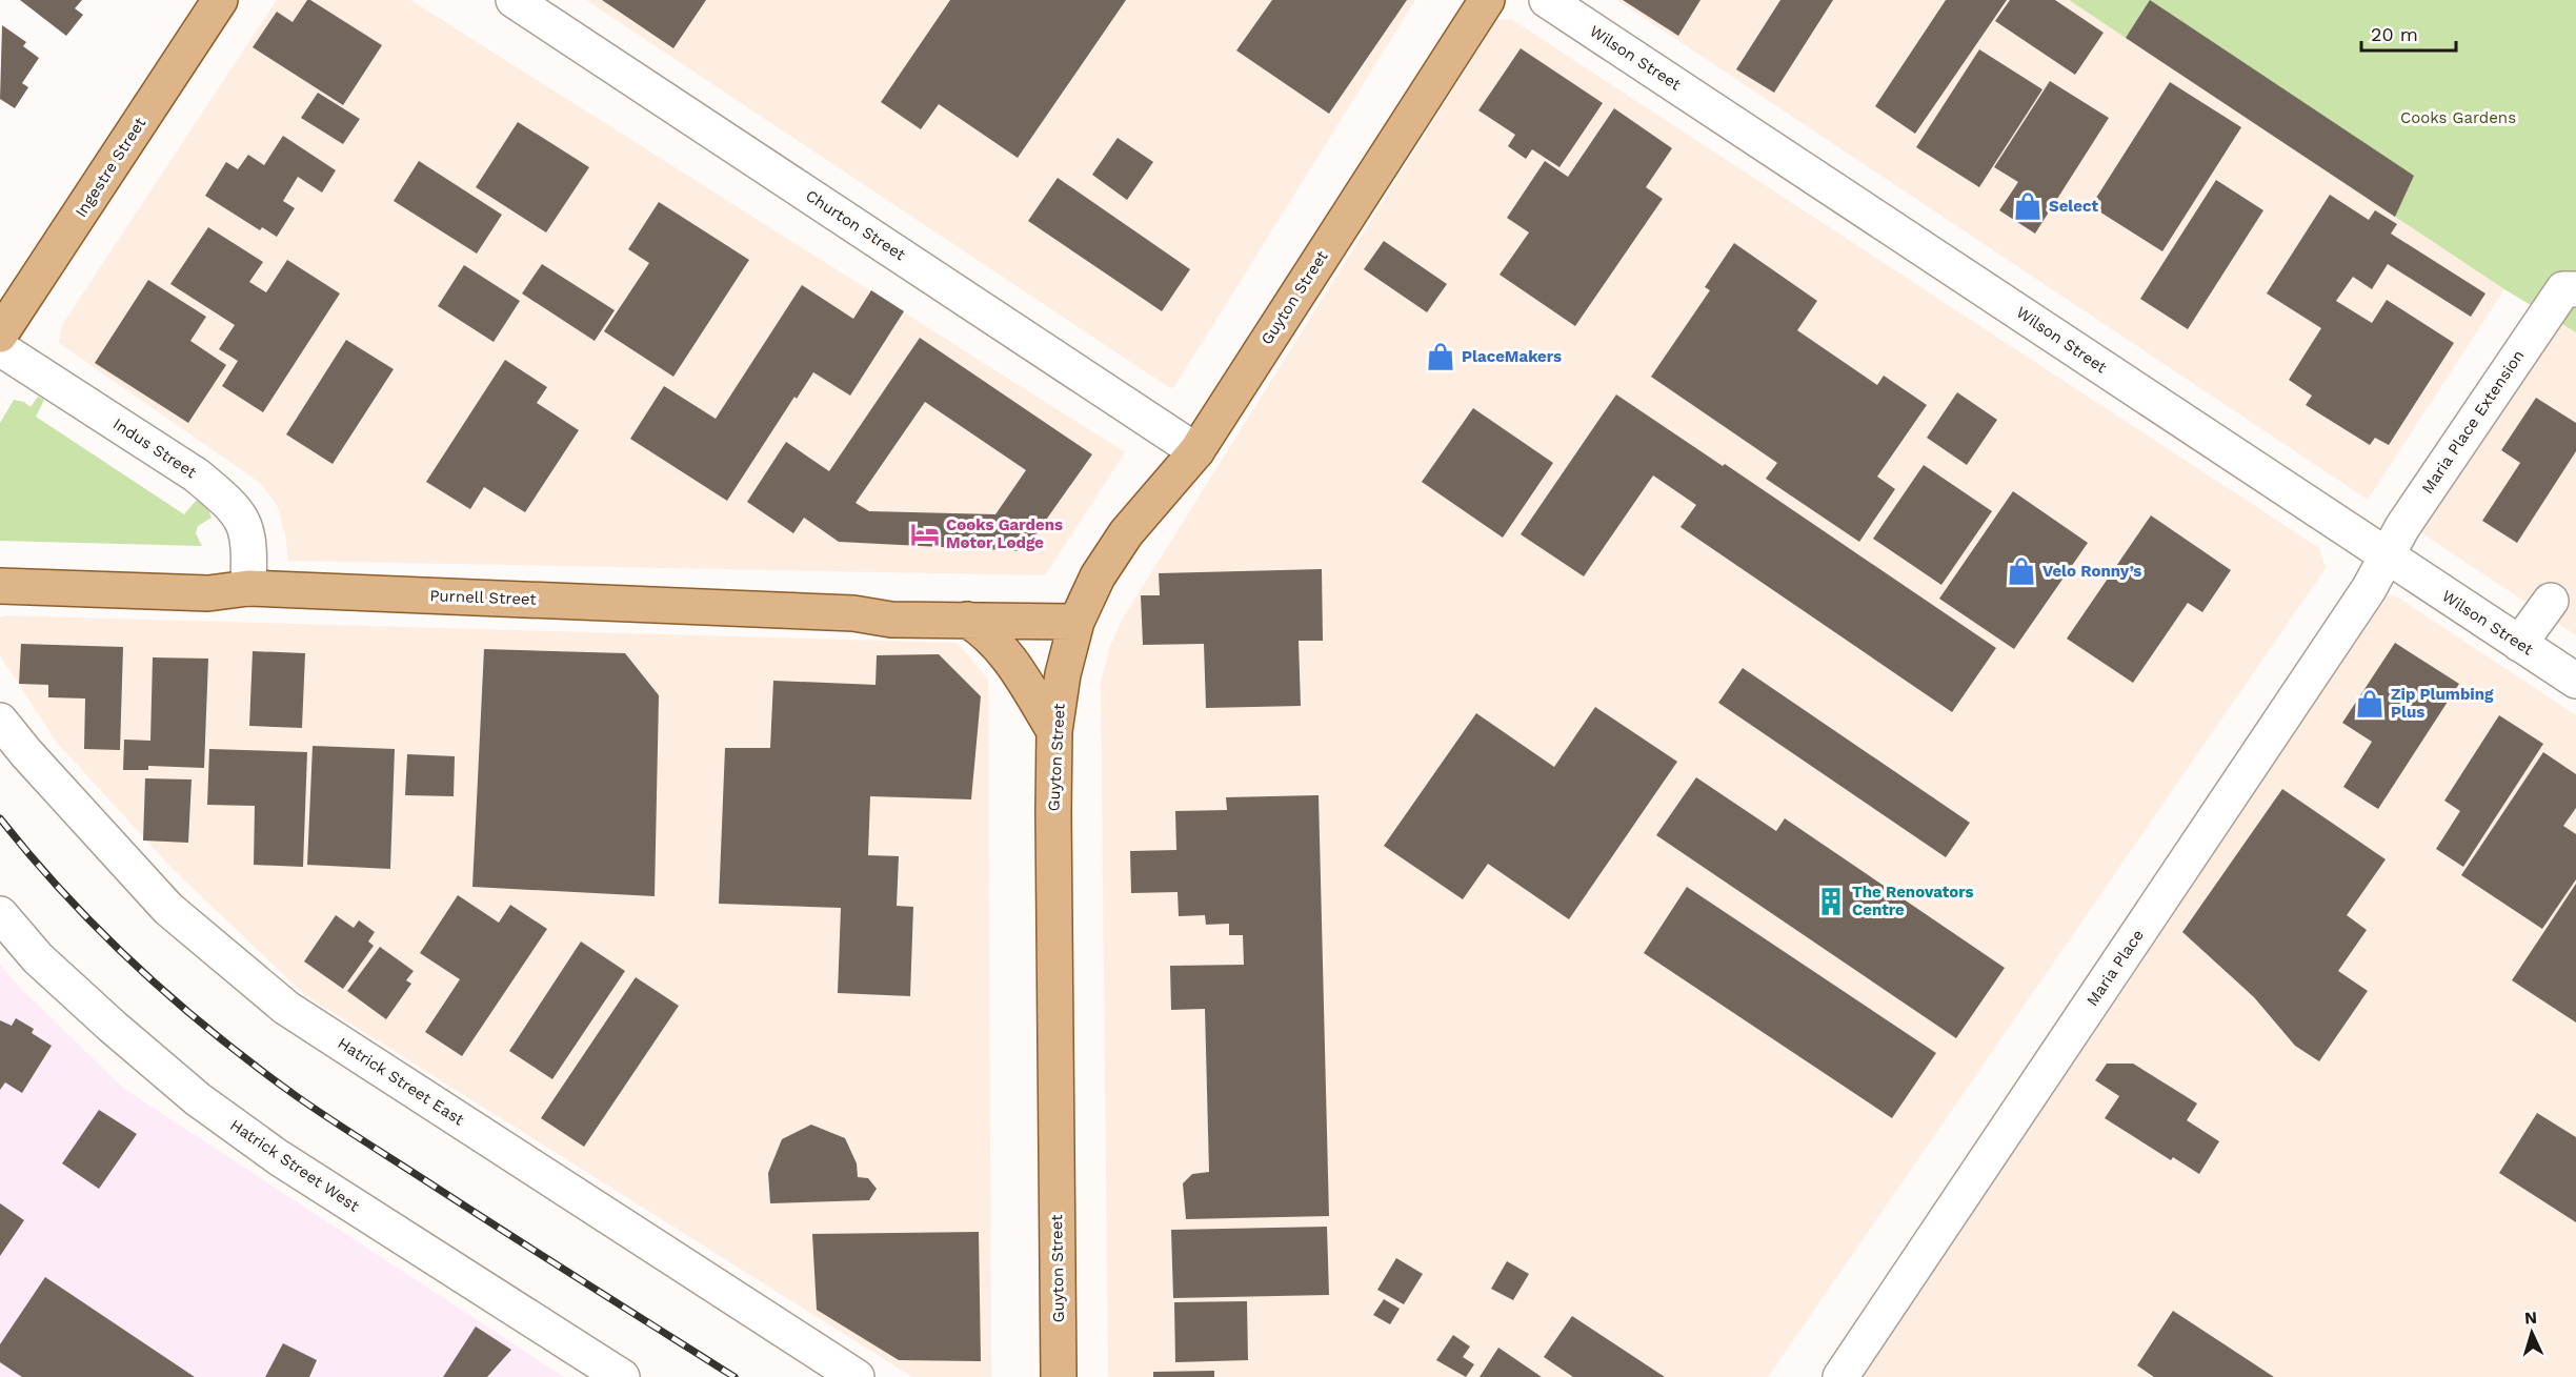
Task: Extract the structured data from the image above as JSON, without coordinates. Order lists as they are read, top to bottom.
{
  "streets": {
    "main road": ["Ingestre Street", "Guyton Street", "Purnell Street"],
    "street": [
      "Wilson Street",
      "Churton Street",
      "Maria Place Extension",
      "Indus Street",
      "Maria Place",
      "Hatrick Street East",
      "Hatrick Street West"
    ]
  },
  "crossings": [
    ["Wilson Street", "Maria Place Extension"],
    ["Wilson Street", "Maria Place"],
    ["Churton Street", "Guyton Street"],
    ["Guyton Street", "Purnell Street"],
    ["Maria Place Extension", "Maria Place"],
    ["Indus Street", "Purnell Street"]
  ],
  "parks": ["Cooks Gardens"],
  "places": {
    "shop": [
      "Select",
      "PlaceMakers",
      "Velo Ronny’s",
      "Zip Plumbing Plus"
    ],
    "hotel": ["Cooks Gardens Motor Lodge"],
    "building": ["The Renovators Centre"]
  },
  "scale_bar": "20 m",
  "north": "top"
}
